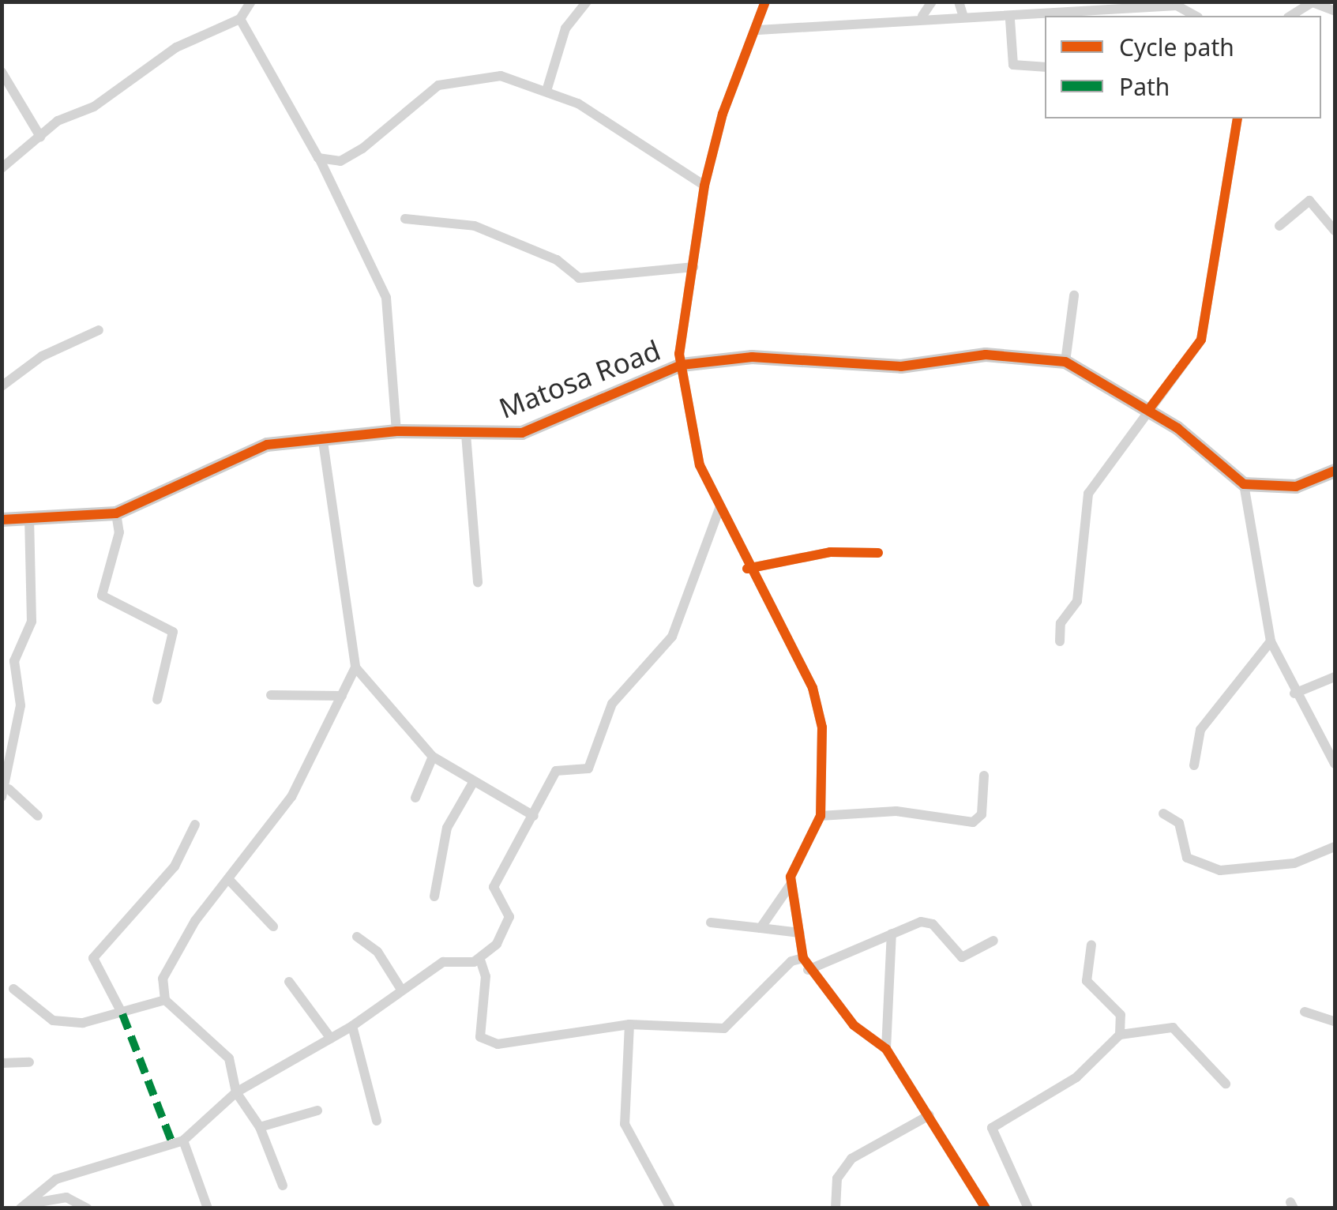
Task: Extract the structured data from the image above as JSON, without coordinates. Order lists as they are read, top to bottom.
{
  "streets": {
    "street": ["Matosa Road"]
  },
  "legend": ["Cycle path", "Path"]
}
